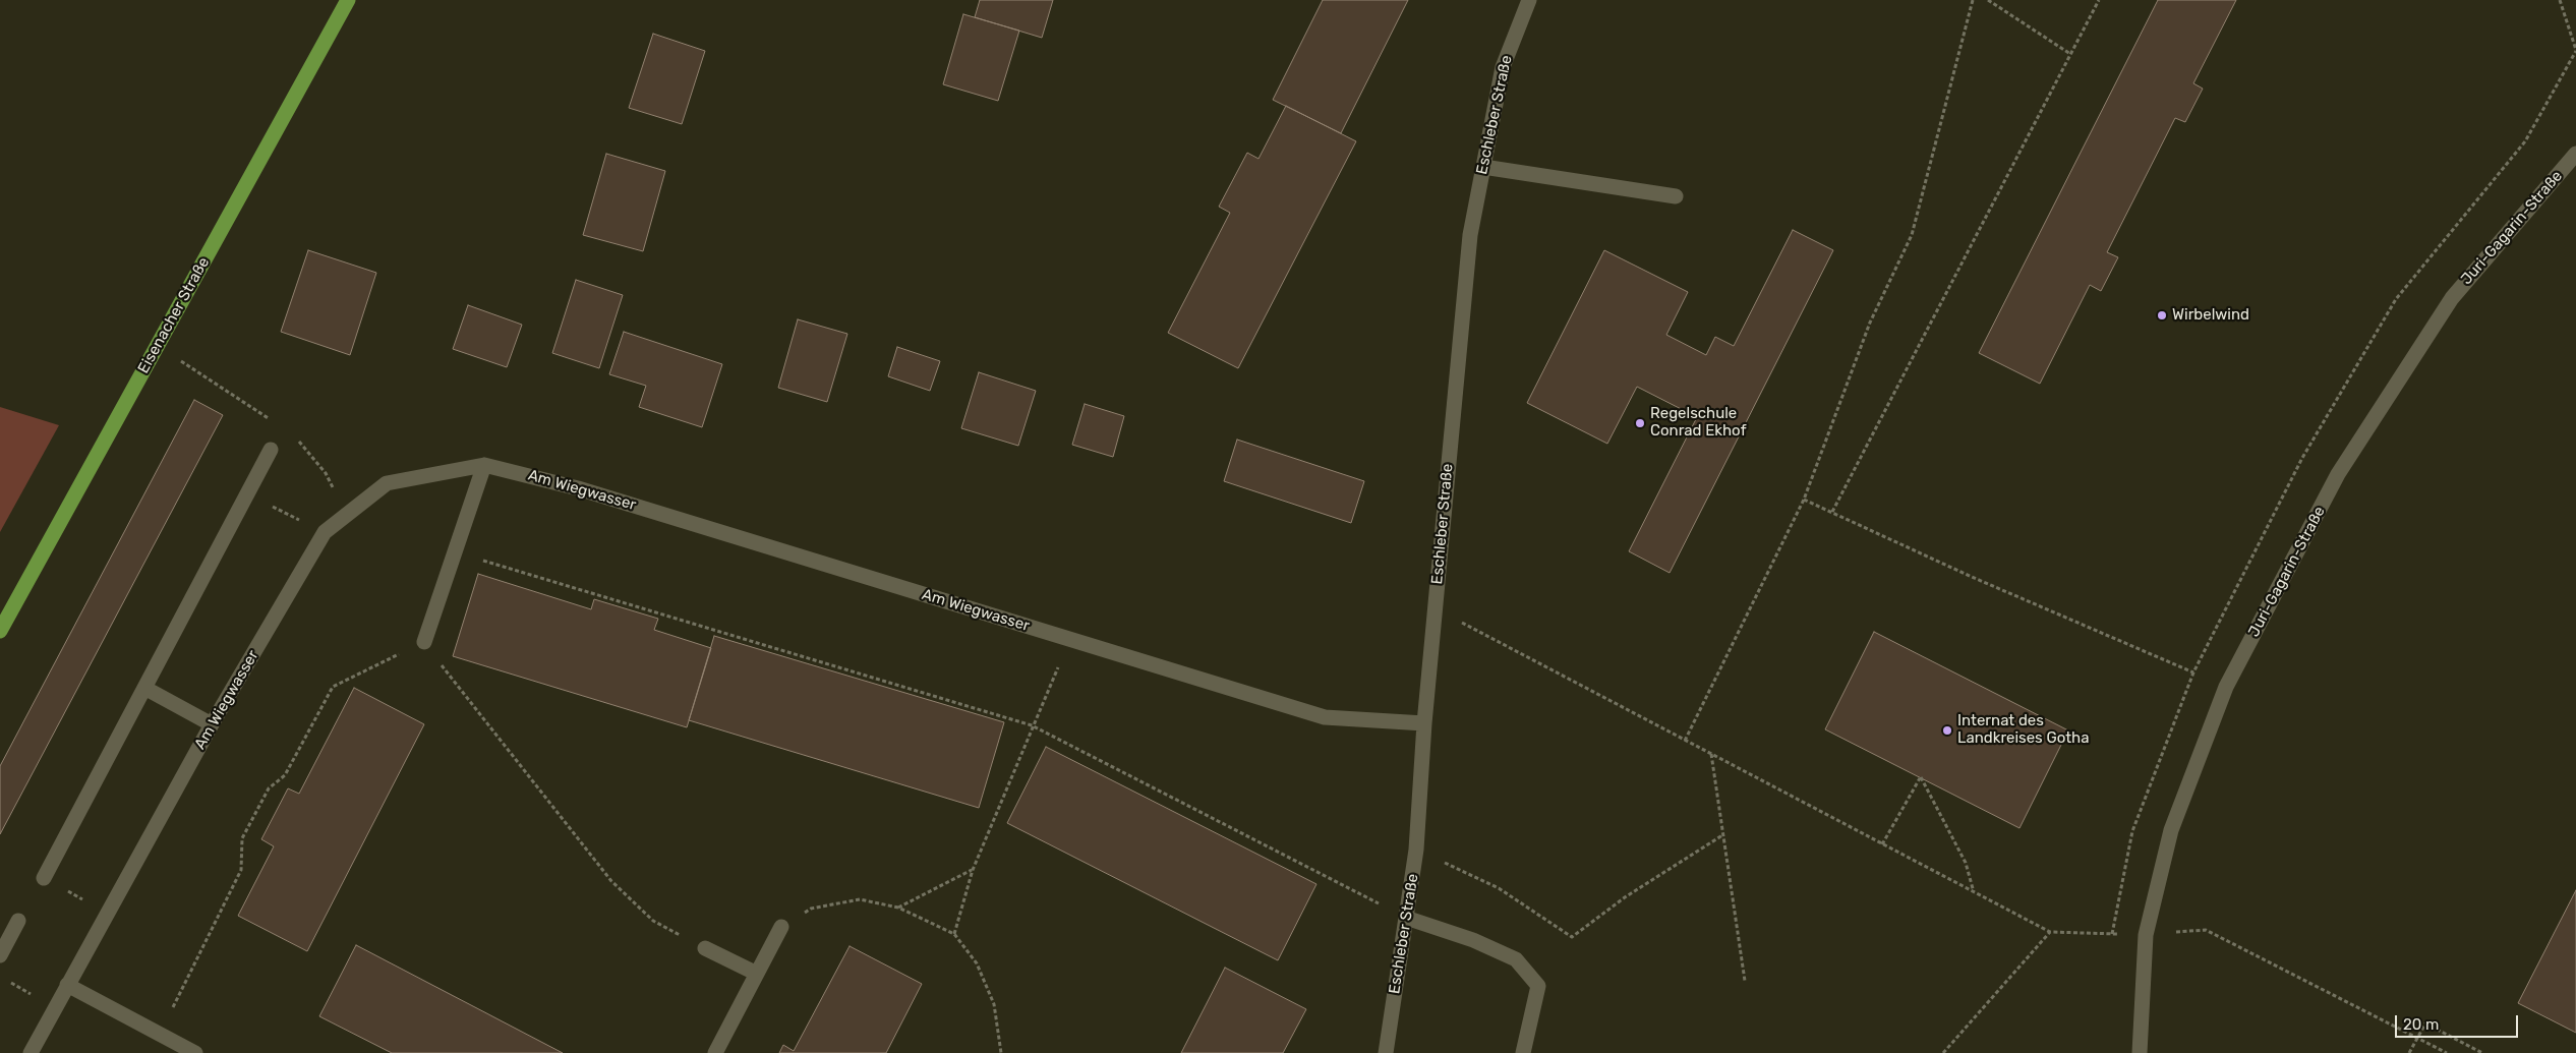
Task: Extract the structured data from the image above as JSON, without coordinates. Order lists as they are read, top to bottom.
{
  "streets": {
    "main road": ["Eisenacher Straße"],
    "street": ["Eschleber Straße", "Juri-Gagarin-Straße", "Am Wiegwasser"]
  },
  "crossings": [
    ["Eschleber Straße", "Am Wiegwasser"]
  ],
  "places": ["Wirbelwind", "Regelschule Conrad Ekhof", "Internat des Landkreises Gotha"],
  "scale_bar": "20 m"
}
